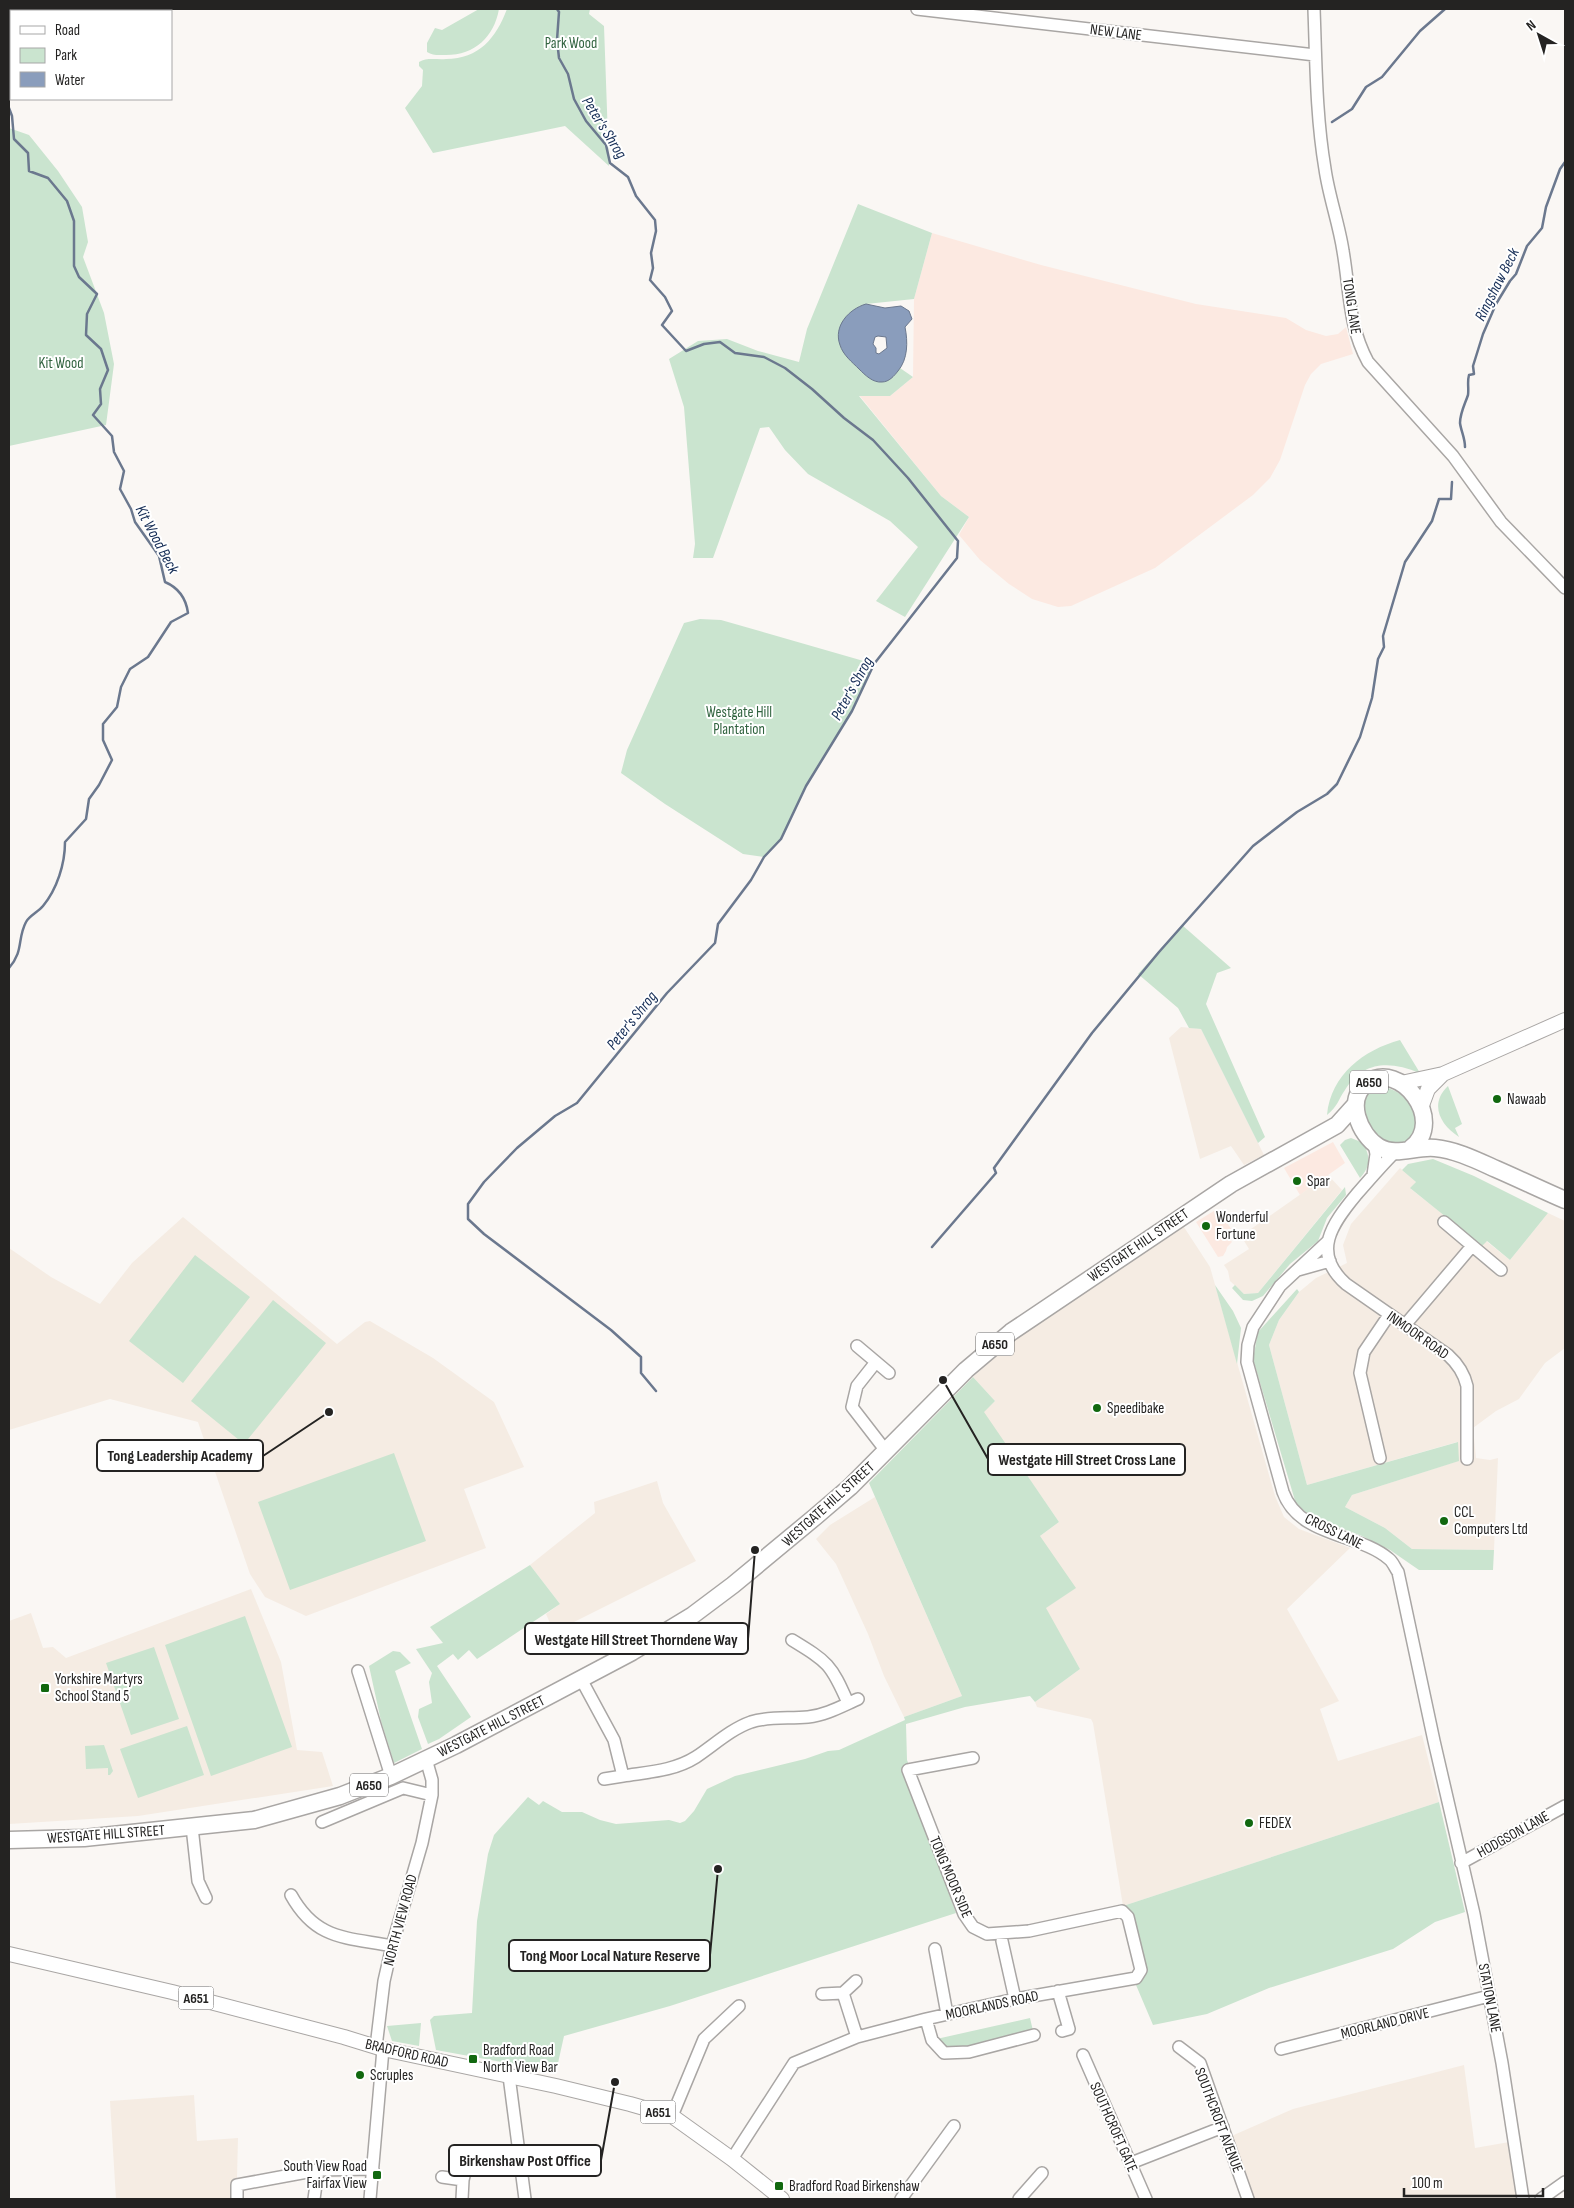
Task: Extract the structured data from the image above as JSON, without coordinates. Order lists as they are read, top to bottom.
{
  "streets": {
    "highway": ["A650", "WESTGATE HILL STREET"],
    "main road": ["A651", "BRADFORD ROAD"],
    "street": [
      "NEW LANE",
      "TONG LANE",
      "INMOOR ROAD",
      "CROSS LANE",
      "HODGSON LANE",
      "TONG MOOR SIDE",
      "NORTH VIEW ROAD",
      "STATION LANE",
      "MOORLANDS ROAD",
      "MOORLAND DRIVE",
      "SOUTHCROFT AVENUE",
      "SOUTHCROFT GATE"
    ]
  },
  "crossings": [
    ["NEW LANE", "TONG LANE"],
    ["A650", "WESTGATE HILL STREET"],
    ["A650", "CROSS LANE"],
    ["WESTGATE HILL STREET", "CROSS LANE"],
    ["WESTGATE HILL STREET", "NORTH VIEW ROAD"],
    ["INMOOR ROAD", "CROSS LANE"],
    ["CROSS LANE", "STATION LANE"],
    ["HODGSON LANE", "STATION LANE"],
    ["TONG MOOR SIDE", "MOORLANDS ROAD"],
    ["NORTH VIEW ROAD", "BRADFORD ROAD"],
    ["STATION LANE", "MOORLAND DRIVE"],
    ["MOORLANDS ROAD", "BRADFORD ROAD"]
  ],
  "water": ["Peter's Shrog", "Ringshaw Beck", "Kit Wood Beck"],
  "parks": ["Park Wood", "Kit Wood", "Westgate Hill Plantation"],
  "places": {
    "other": [
      "Nawaab",
      "Spar",
      "Wonderful Fortune",
      "Westgate Hill Street Cross Lane",
      "Speedibake",
      "Tong Leadership Academy",
      "CCL Computers Ltd",
      "Westgate Hill Street Thorndene Way",
      "FEDEX",
      "Tong Moor Local Nature Reserve",
      "Scruples",
      "Birkenshaw Post Office"
    ],
    "transit": [
      "Yorkshire Martyrs School Stand 5",
      "Bradford Road North View Bar",
      "South View Road Fairfax View",
      "Bradford Road Birkenshaw"
    ]
  },
  "legend": ["Road", "Park", "Water"],
  "scale_bar": "100 m",
  "north": "top left"
}
